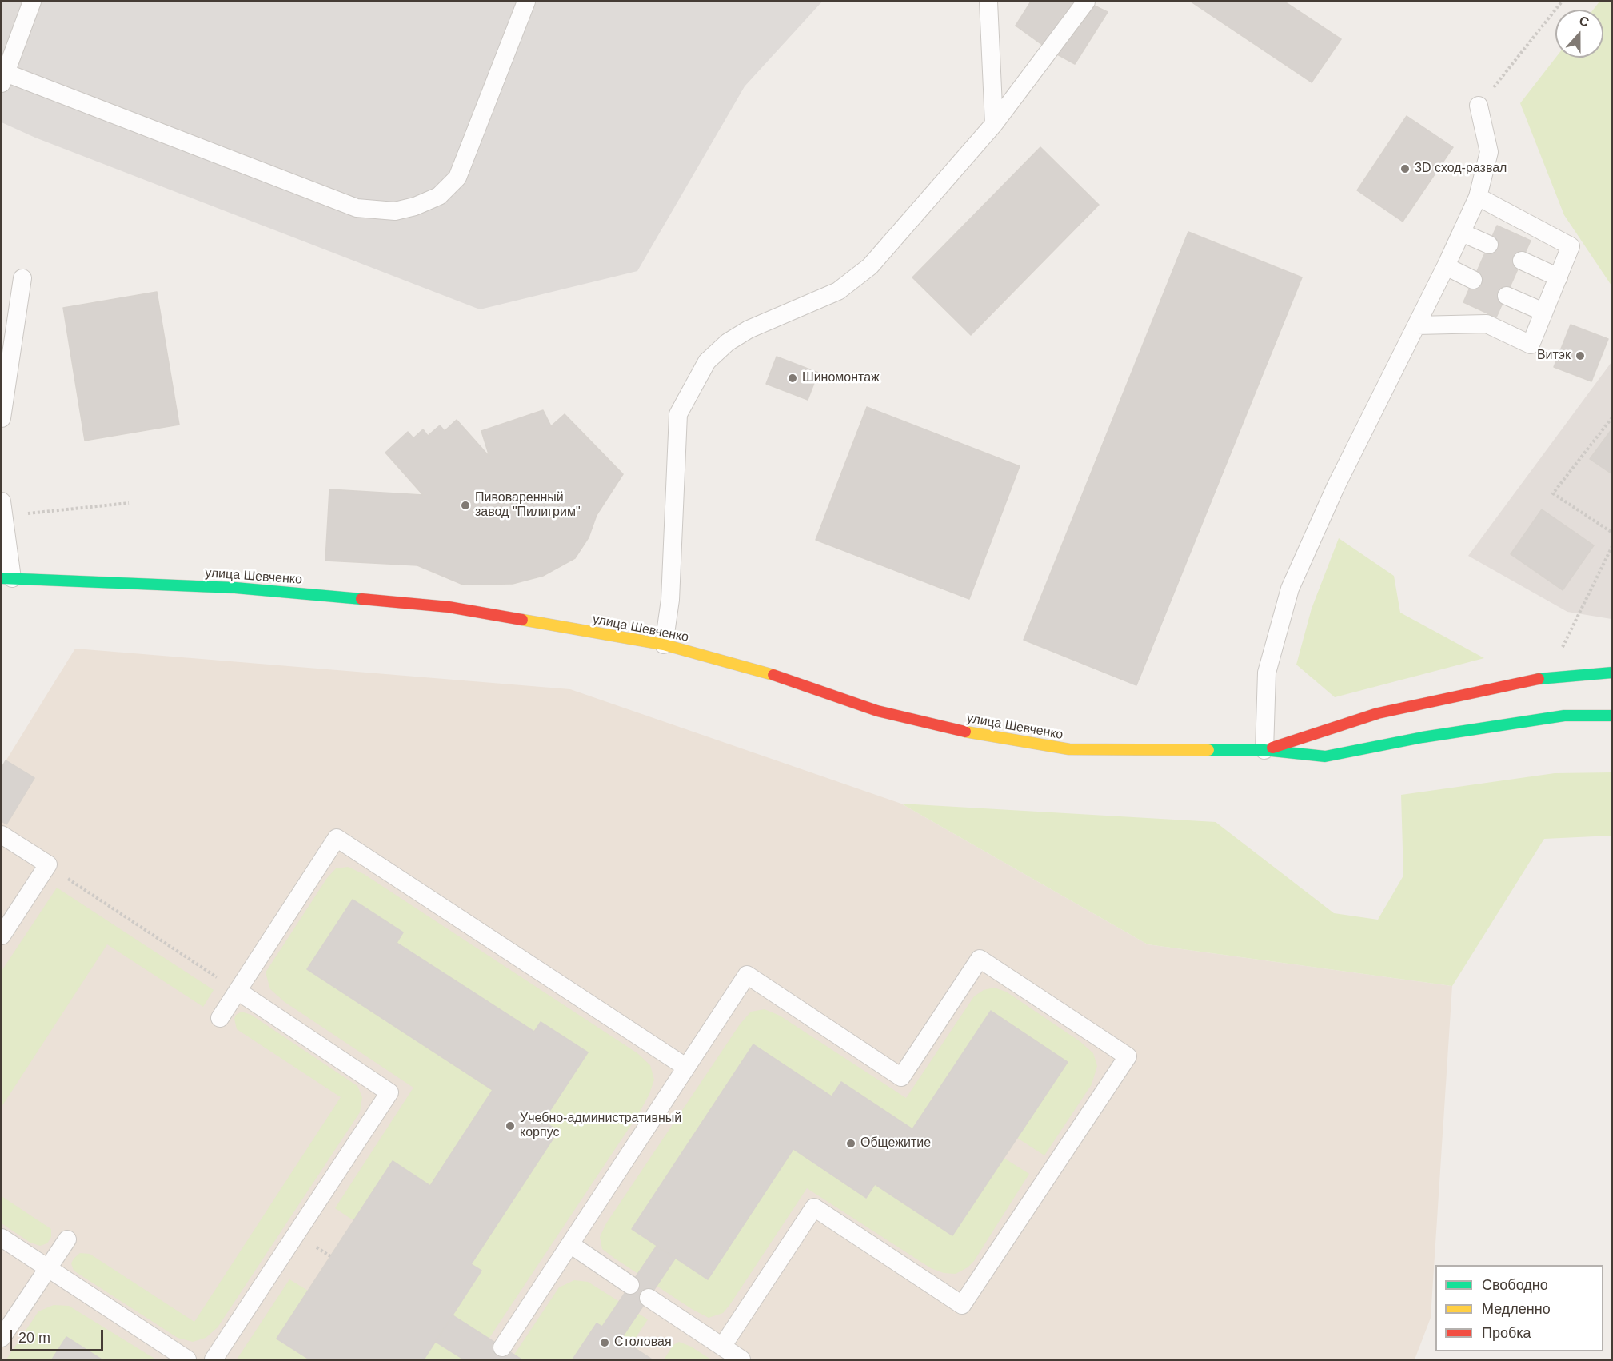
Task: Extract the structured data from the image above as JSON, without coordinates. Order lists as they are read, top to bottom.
{
  "streets": {
    "main road": ["улица Шевченко"]
  },
  "places": [
    "3D сход-развал",
    "Витэк",
    "Шиномонтаж",
    "Пивоваренный завод \"Пилигрим\"",
    "Учебно-административный корпус",
    "Общежитие",
    "Столовая"
  ],
  "legend": ["Свободно", "Медленно", "Пробка"],
  "scale_bar": "20 m",
  "north": "top"
}
